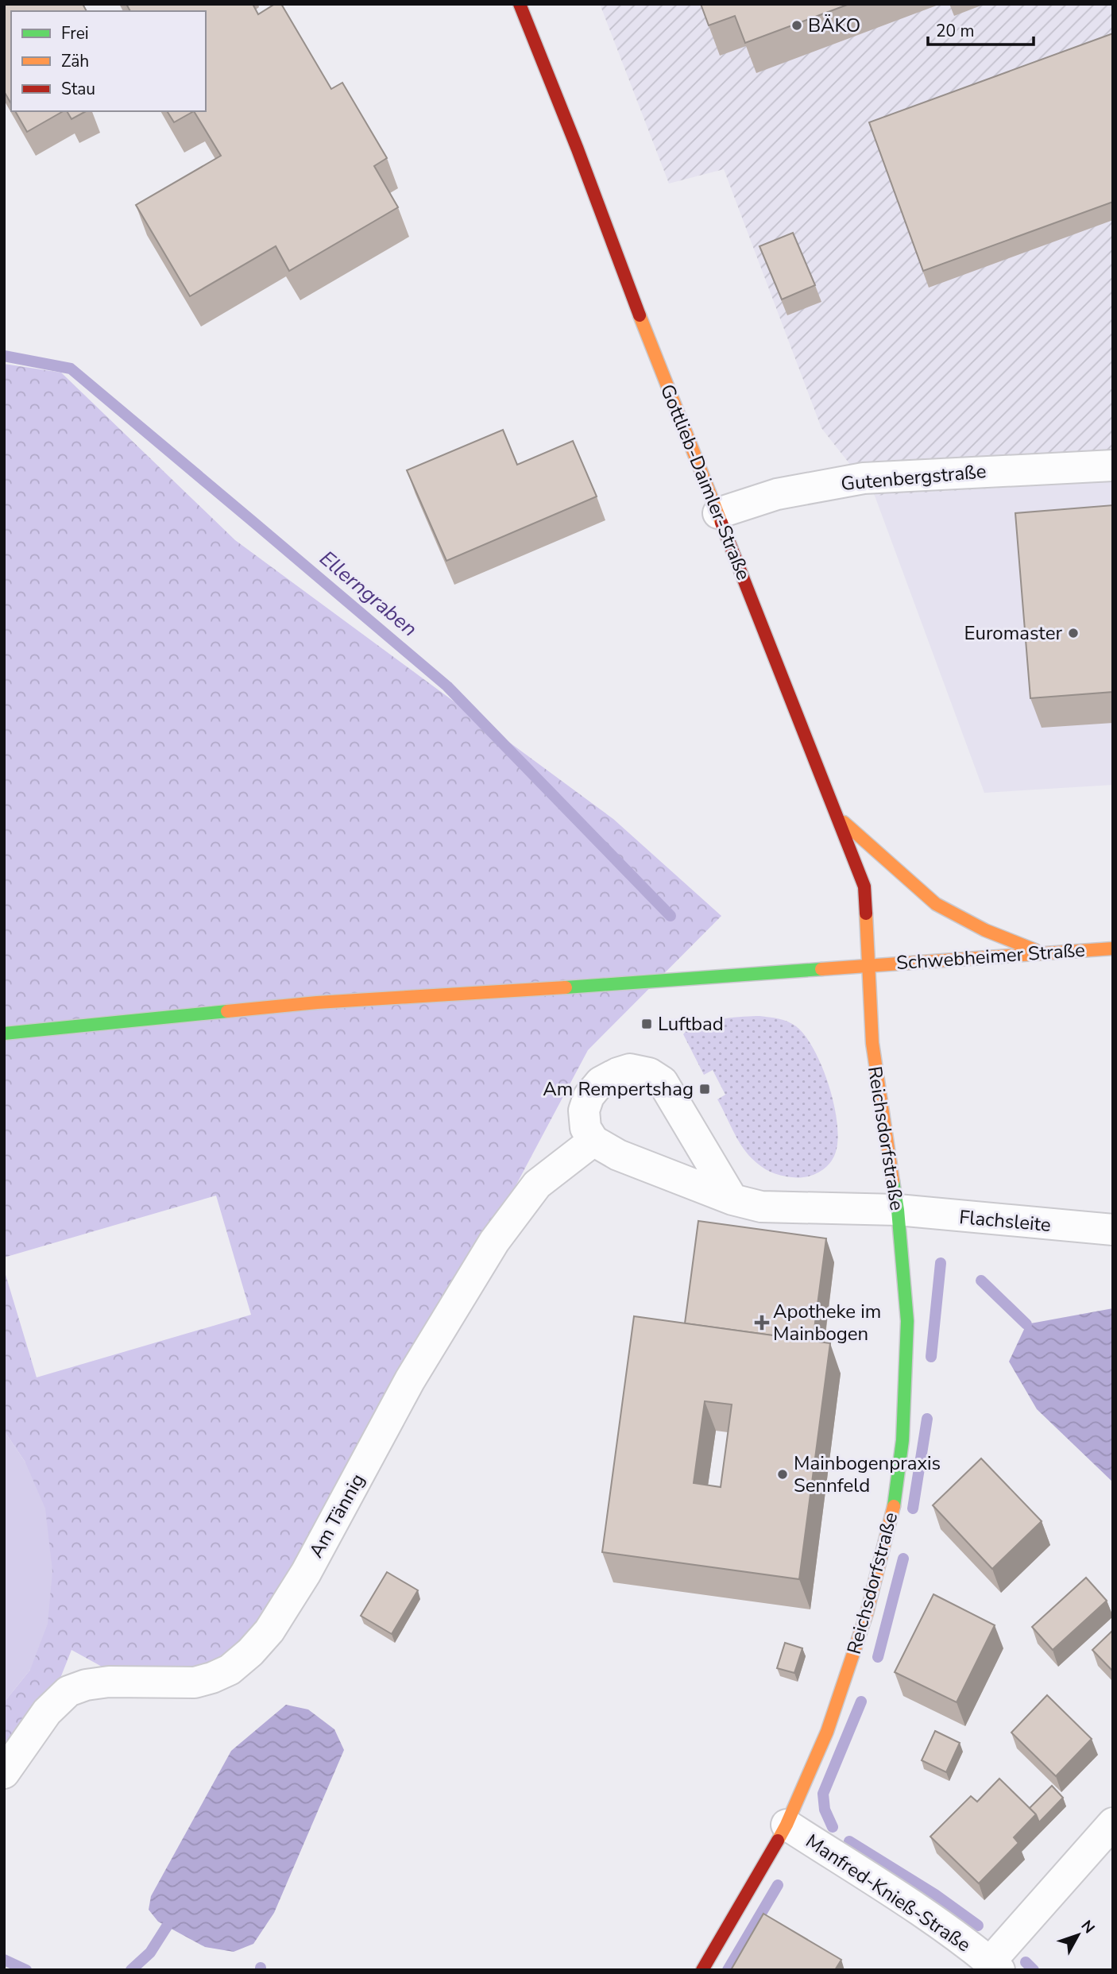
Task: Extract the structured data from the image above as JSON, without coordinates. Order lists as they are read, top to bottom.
{
  "streets": {
    "street": [
      "Gutenbergstraße",
      "Gottlieb-Daimler-Straße",
      "Schwebheimer Straße",
      "Reichsdorfstraße",
      "Flachsleite",
      "Am Tännig",
      "Manfred-Knieß-Straße"
    ]
  },
  "crossings": [
    ["Gutenbergstraße", "Gottlieb-Daimler-Straße"],
    ["Gottlieb-Daimler-Straße", "Schwebheimer Straße"],
    ["Gottlieb-Daimler-Straße", "Reichsdorfstraße"],
    ["Schwebheimer Straße", "Reichsdorfstraße"],
    ["Reichsdorfstraße", "Flachsleite"],
    ["Reichsdorfstraße", "Manfred-Knieß-Straße"],
    ["Flachsleite", "Am Tännig"]
  ],
  "water": ["Ellerngraben"],
  "places": {
    "other": ["BÄKO", "Euromaster", "Mainbogenpraxis Sennfeld"],
    "transit": ["Luftbad", "Am Rempertshag"],
    "health": ["Apotheke im Mainbogen"]
  },
  "legend": ["Frei", "Zäh", "Stau"],
  "scale_bar": "20 m",
  "north": "top right"
}
